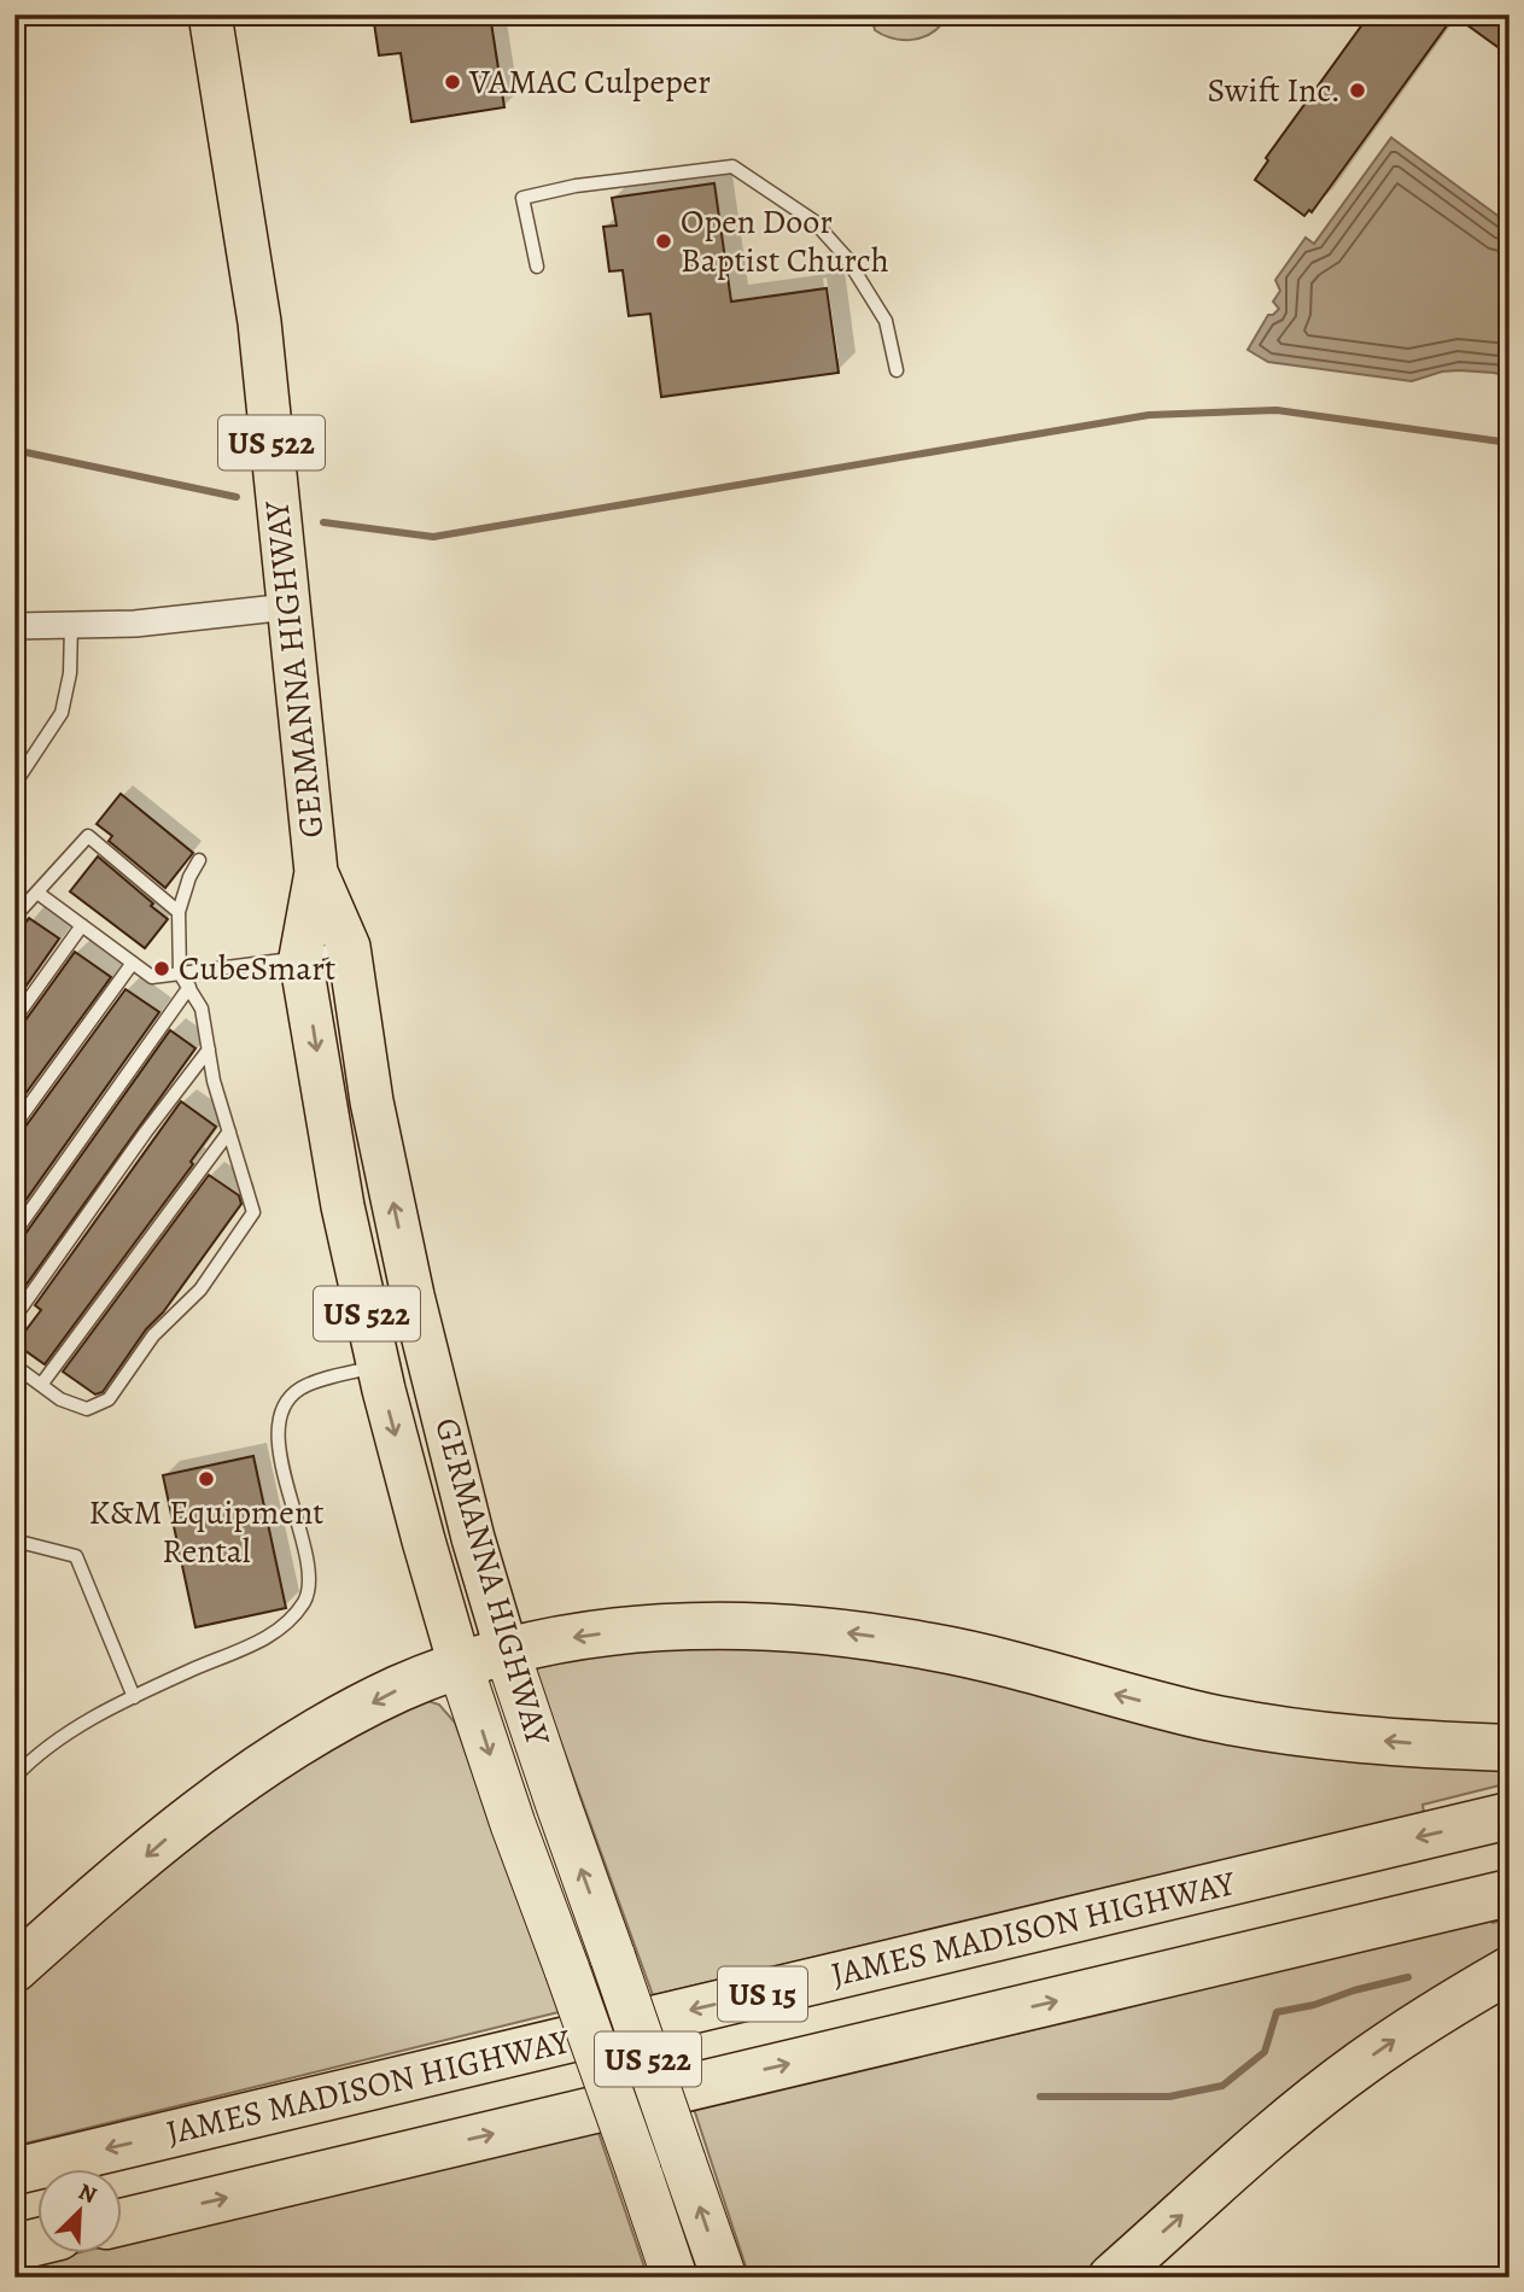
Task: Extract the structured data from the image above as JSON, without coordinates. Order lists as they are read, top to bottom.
{
  "streets": {
    "highway": [
      "US 522",
      "GERMANNA HIGHWAY",
      "JAMES MADISON HIGHWAY",
      "US 15"
    ]
  },
  "places": [
    "VAMAC Culpeper",
    "Swift Inc.",
    "Open Door Baptist Church",
    "CubeSmart",
    "K&M Equipment Rental"
  ],
  "north": "top right"
}
